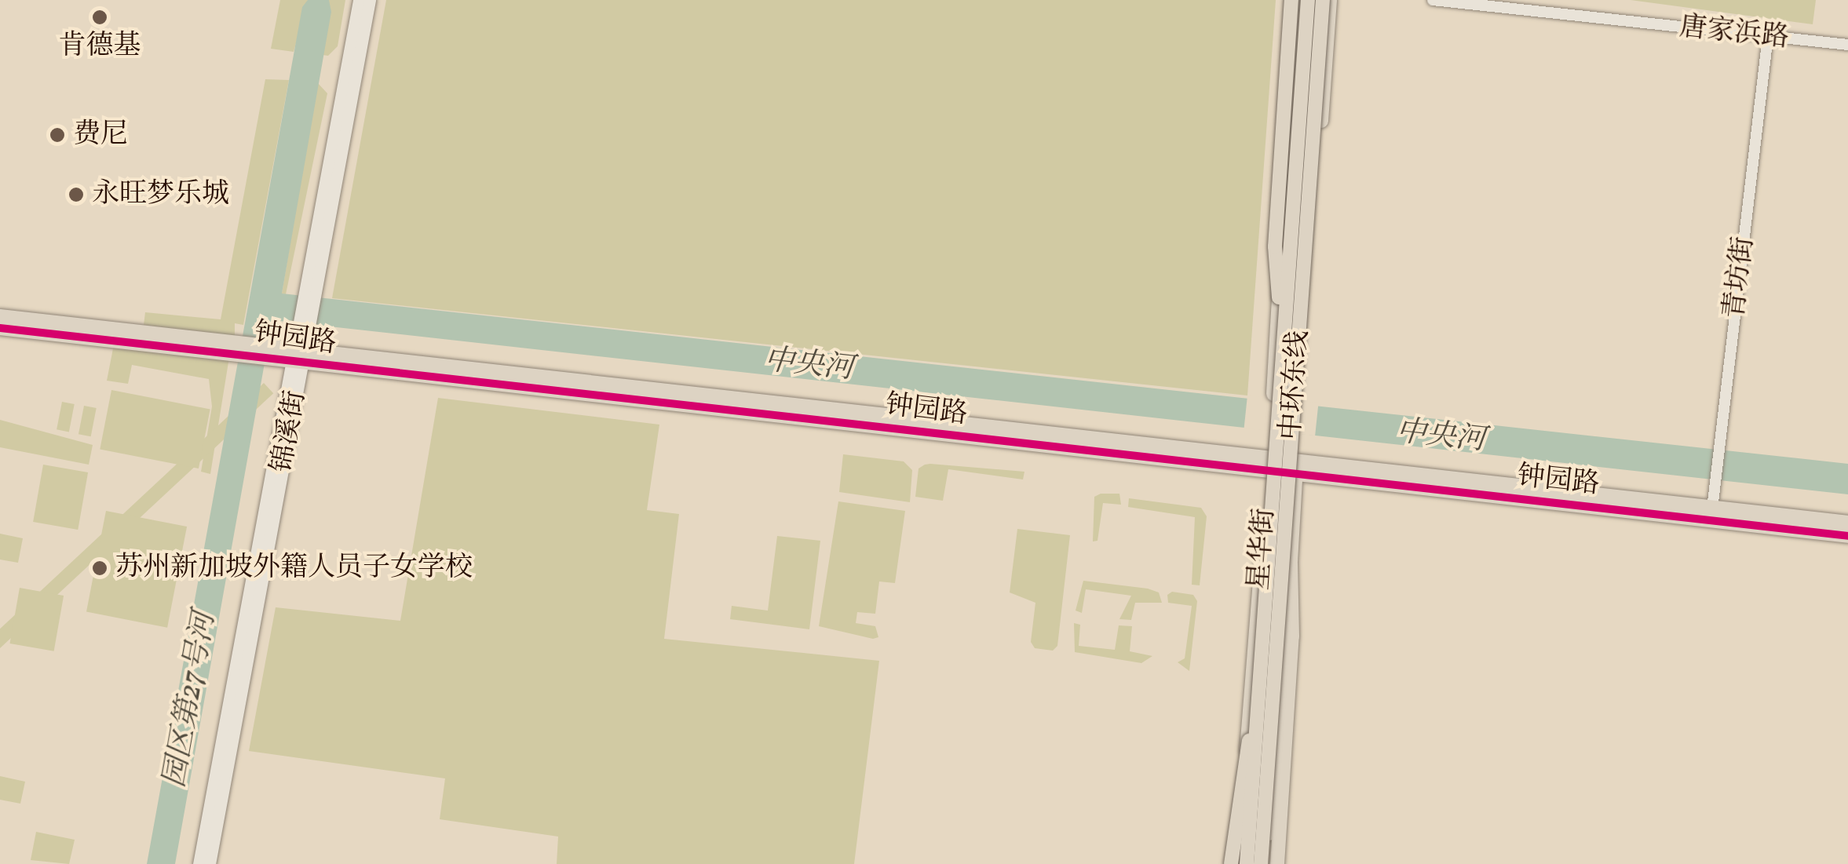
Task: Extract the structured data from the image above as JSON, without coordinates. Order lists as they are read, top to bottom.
{
  "streets": {
    "main road": [
      "钟园路",
      "中环东线",
      "锦溪街",
      "星华街"
    ],
    "street": ["唐家浜路", "青坊街"]
  },
  "crossings": [
    ["唐家浜路", "青坊街"],
    ["青坊街", "钟园路"],
    ["钟园路", "锦溪街"],
    ["钟园路", "星华街"]
  ],
  "water": ["中央河", "园区第27号河"],
  "places": [
    "肯德基",
    "费尼",
    "永旺梦乐城",
    "苏州新加坡外籍人员子女学校"
  ]
}
